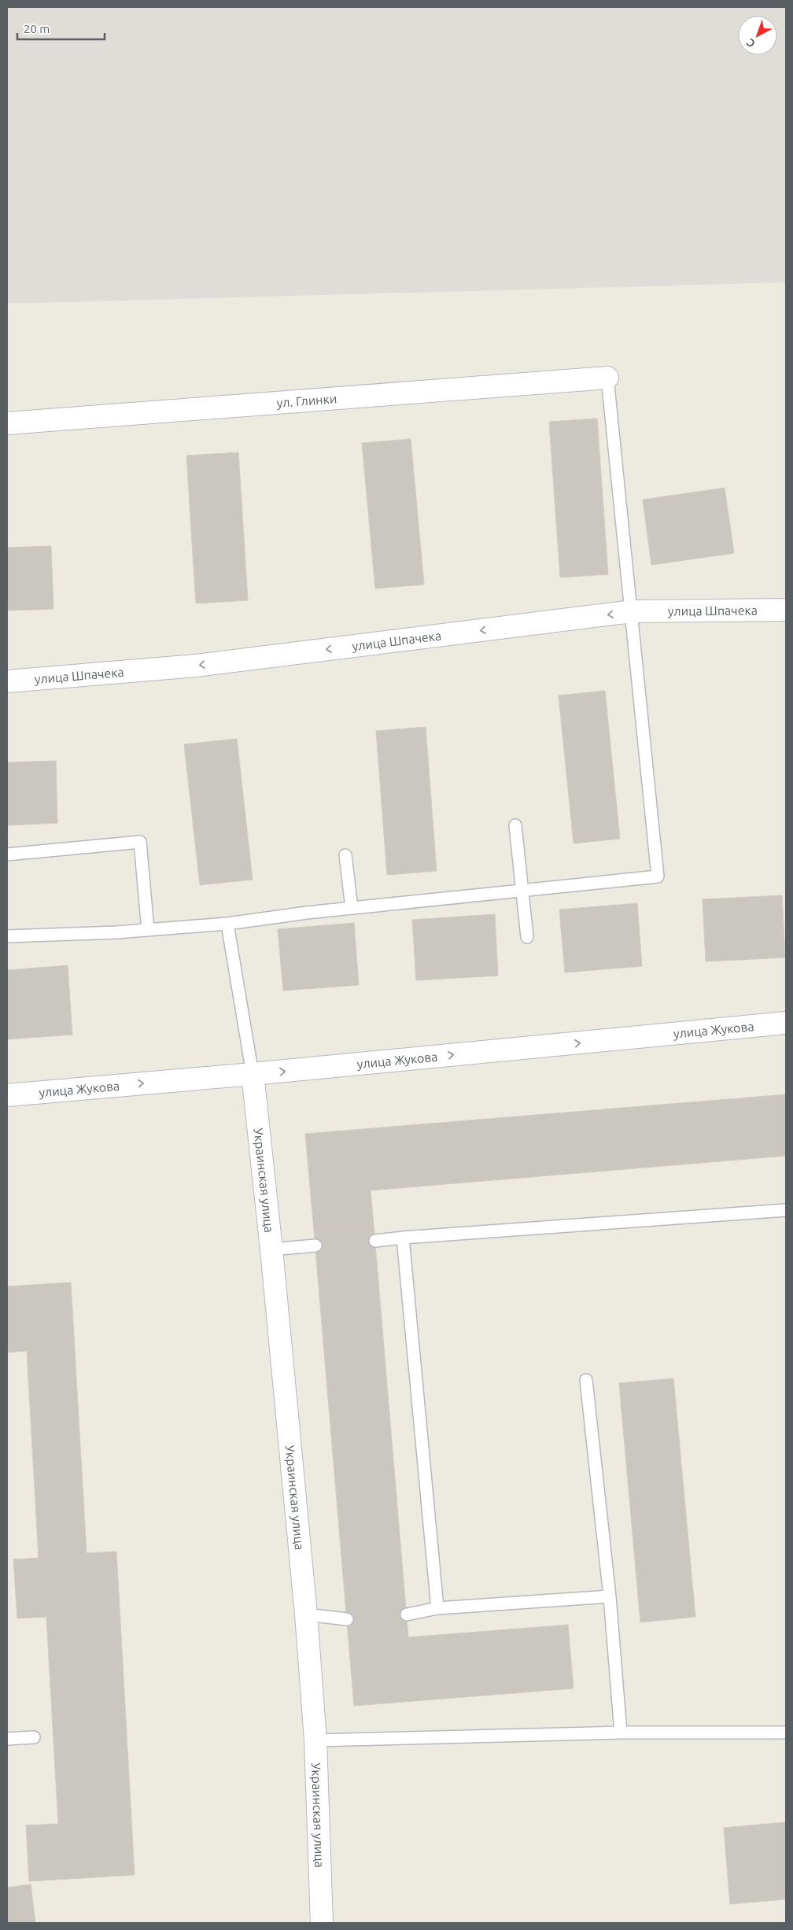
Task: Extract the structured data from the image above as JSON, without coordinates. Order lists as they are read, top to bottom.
{
  "streets": {
    "street": [
      "ул. Глинки",
      "улица Шпачека",
      "улица Жукова",
      "Украинская улица"
    ]
  },
  "crossings": [
    ["улица Жукова", "Украинская улица"]
  ],
  "one_way": ["улица Шпачека", "улица Жукова"],
  "scale_bar": "20 m",
  "north": "bottom left"
}
